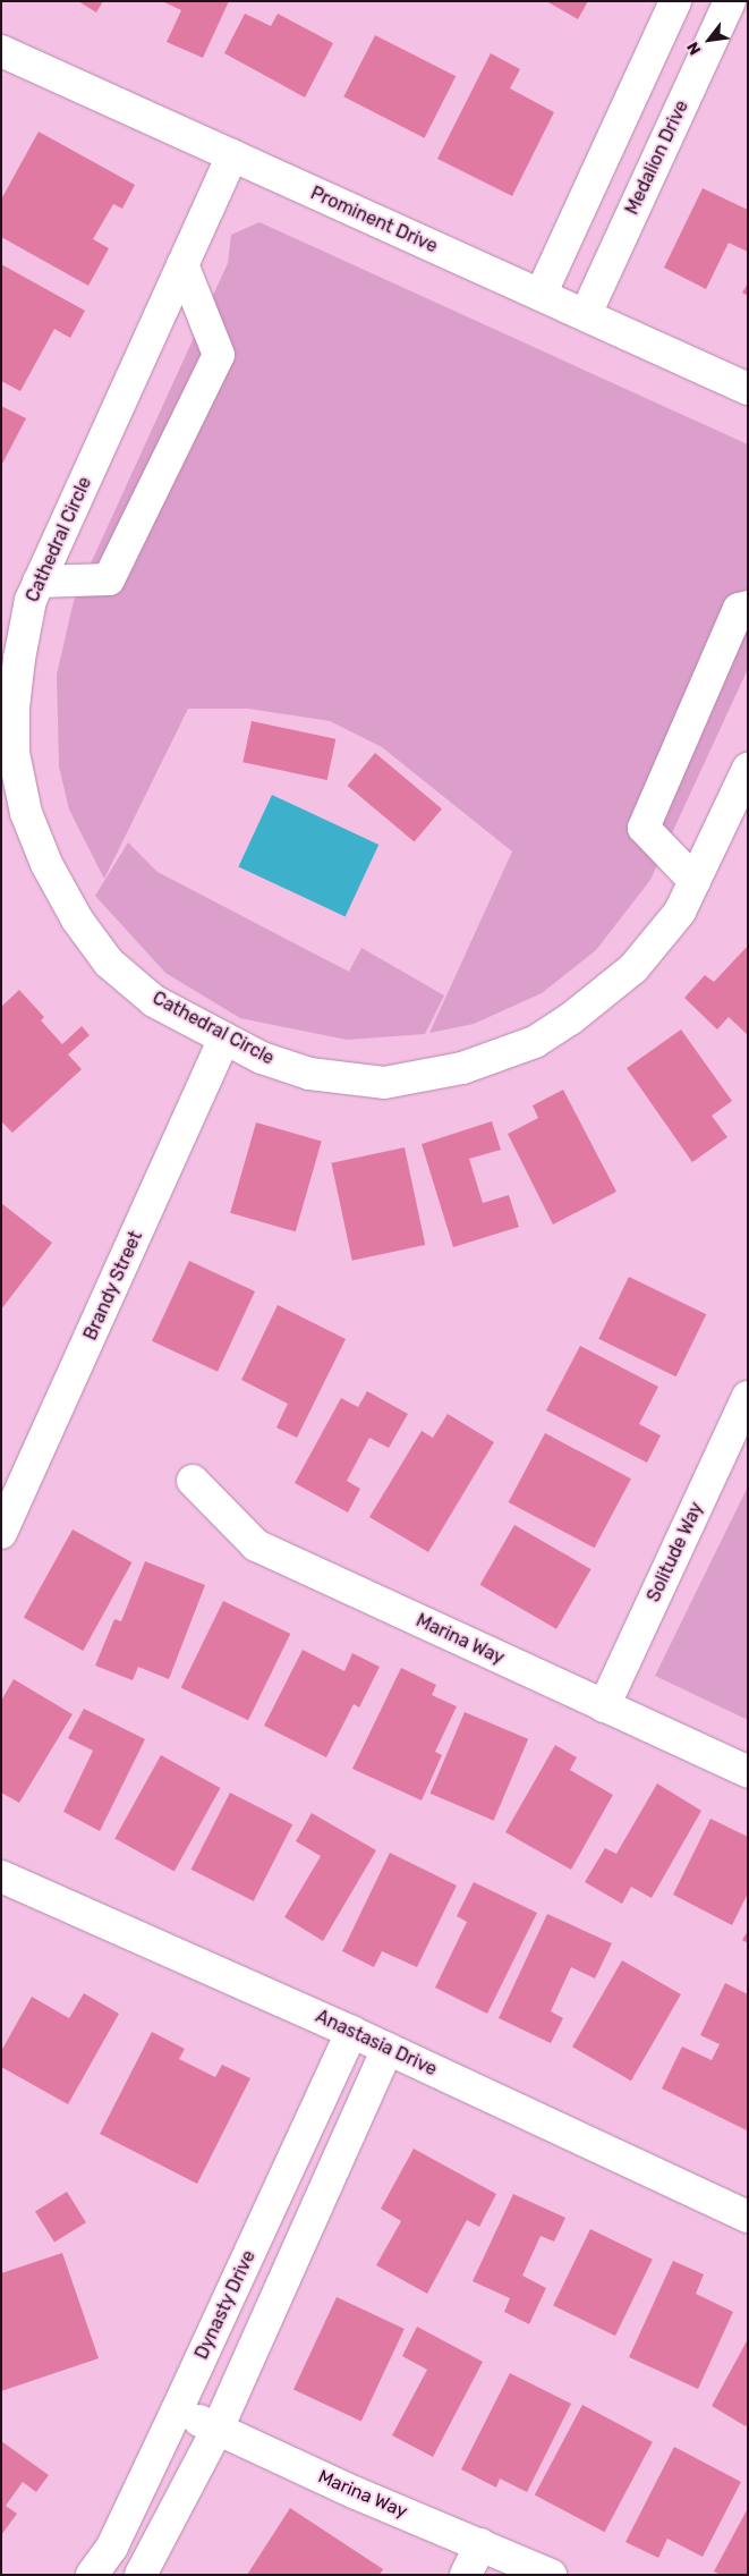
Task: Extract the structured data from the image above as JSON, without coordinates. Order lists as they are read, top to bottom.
{
  "streets": {
    "street": [
      "Medalion Drive",
      "Prominent Drive",
      "Cathedral Circle",
      "Brandy Street",
      "Solitude Way",
      "Marina Way",
      "Anastasia Drive",
      "Dynasty Drive"
    ]
  },
  "crossings": [
    ["Medalion Drive", "Prominent Drive"],
    ["Prominent Drive", "Cathedral Circle"],
    ["Cathedral Circle", "Brandy Street"],
    ["Solitude Way", "Marina Way"],
    ["Marina Way", "Dynasty Drive"],
    ["Anastasia Drive", "Dynasty Drive"]
  ],
  "north": "bottom left"
}
